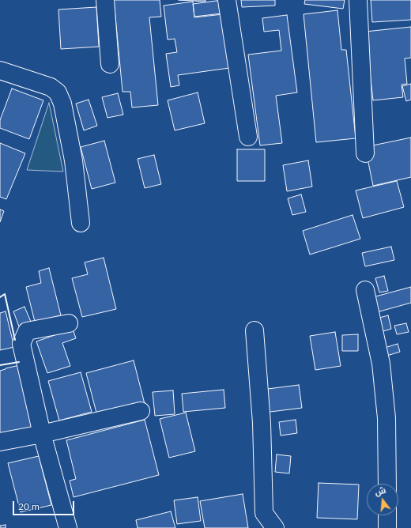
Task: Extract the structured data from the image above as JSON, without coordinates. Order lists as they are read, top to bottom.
{
  "scale_bar": "20 m",
  "north": "top"
}
